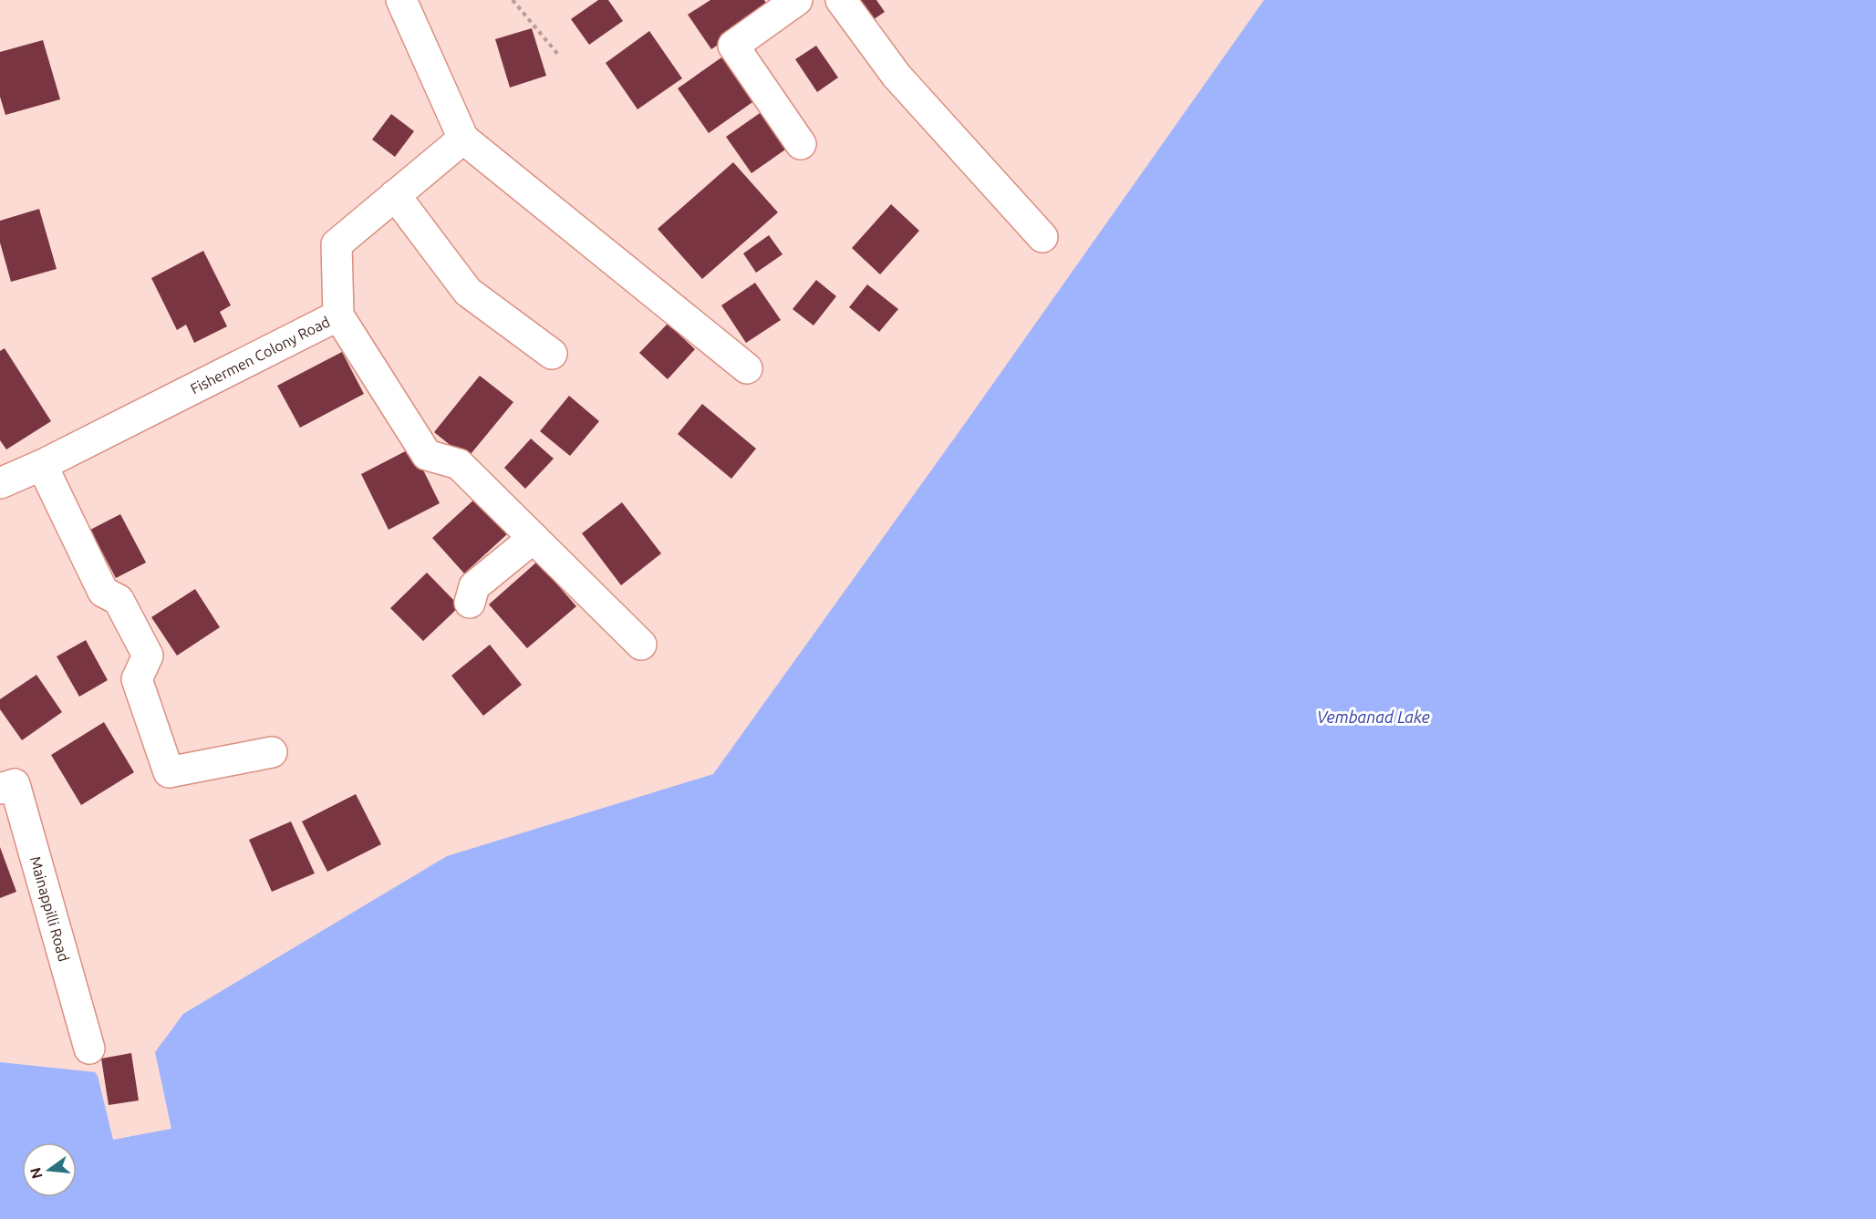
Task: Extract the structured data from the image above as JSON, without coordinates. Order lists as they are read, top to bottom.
{
  "streets": {
    "street": ["Fishermen Colony Road", "Mainappilli Road"]
  },
  "water": ["Vembanad Lake"],
  "north": "left"
}
